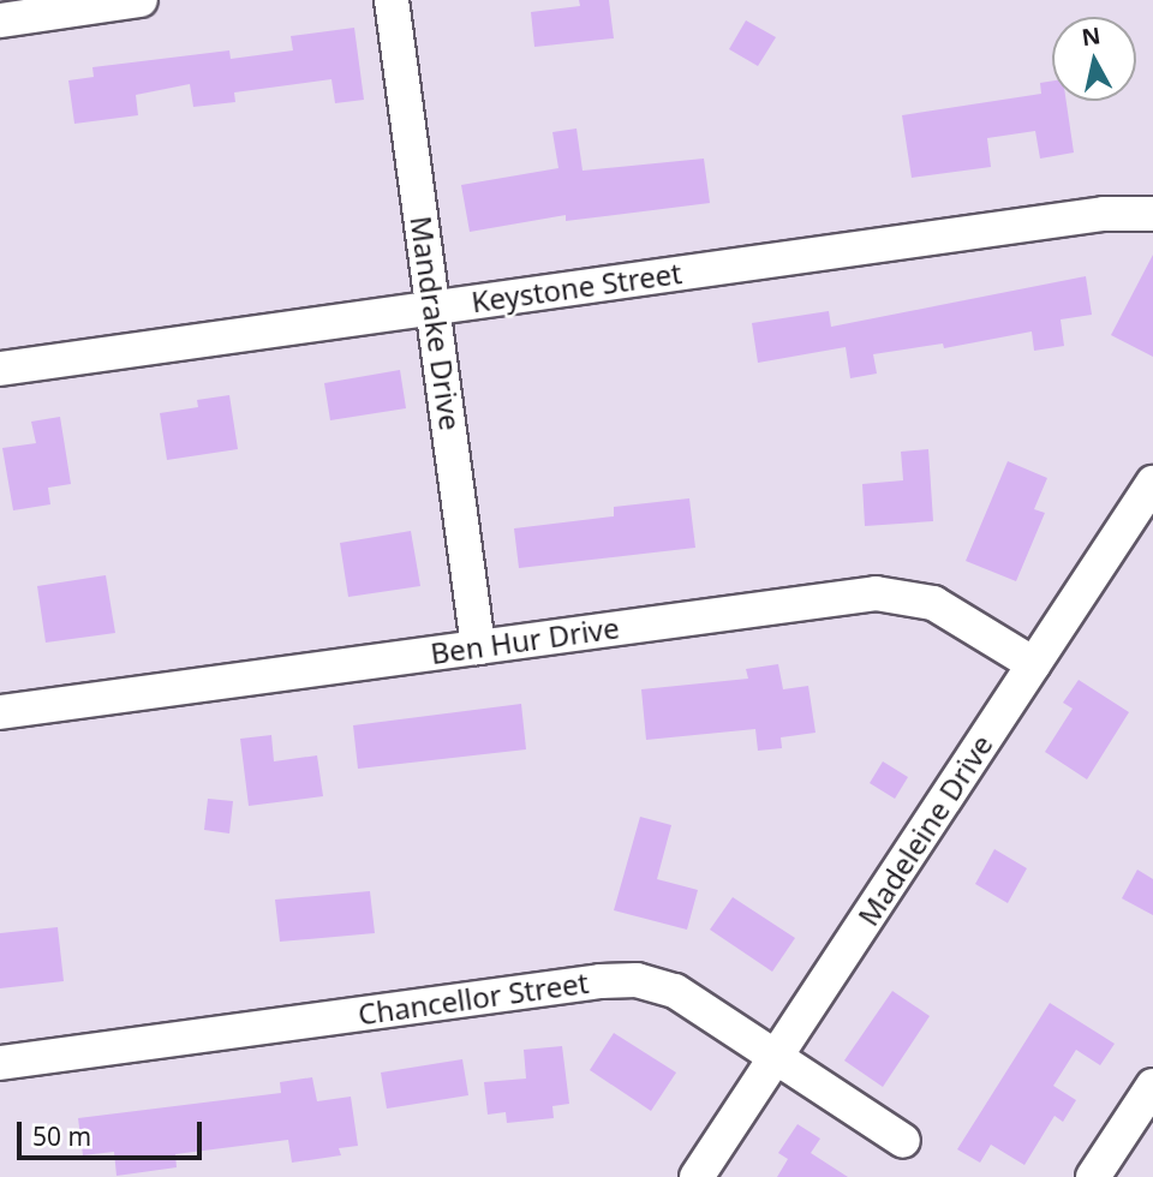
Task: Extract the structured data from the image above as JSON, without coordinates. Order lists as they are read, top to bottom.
{
  "streets": {
    "street": [
      "Keystone Street",
      "Mandrake Drive",
      "Ben Hur Drive",
      "Madeleine Drive",
      "Chancellor Street"
    ]
  },
  "crossings": [
    ["Keystone Street", "Mandrake Drive"],
    ["Mandrake Drive", "Ben Hur Drive"],
    ["Ben Hur Drive", "Madeleine Drive"],
    ["Madeleine Drive", "Chancellor Street"]
  ],
  "scale_bar": "50 m",
  "north": "top"
}
